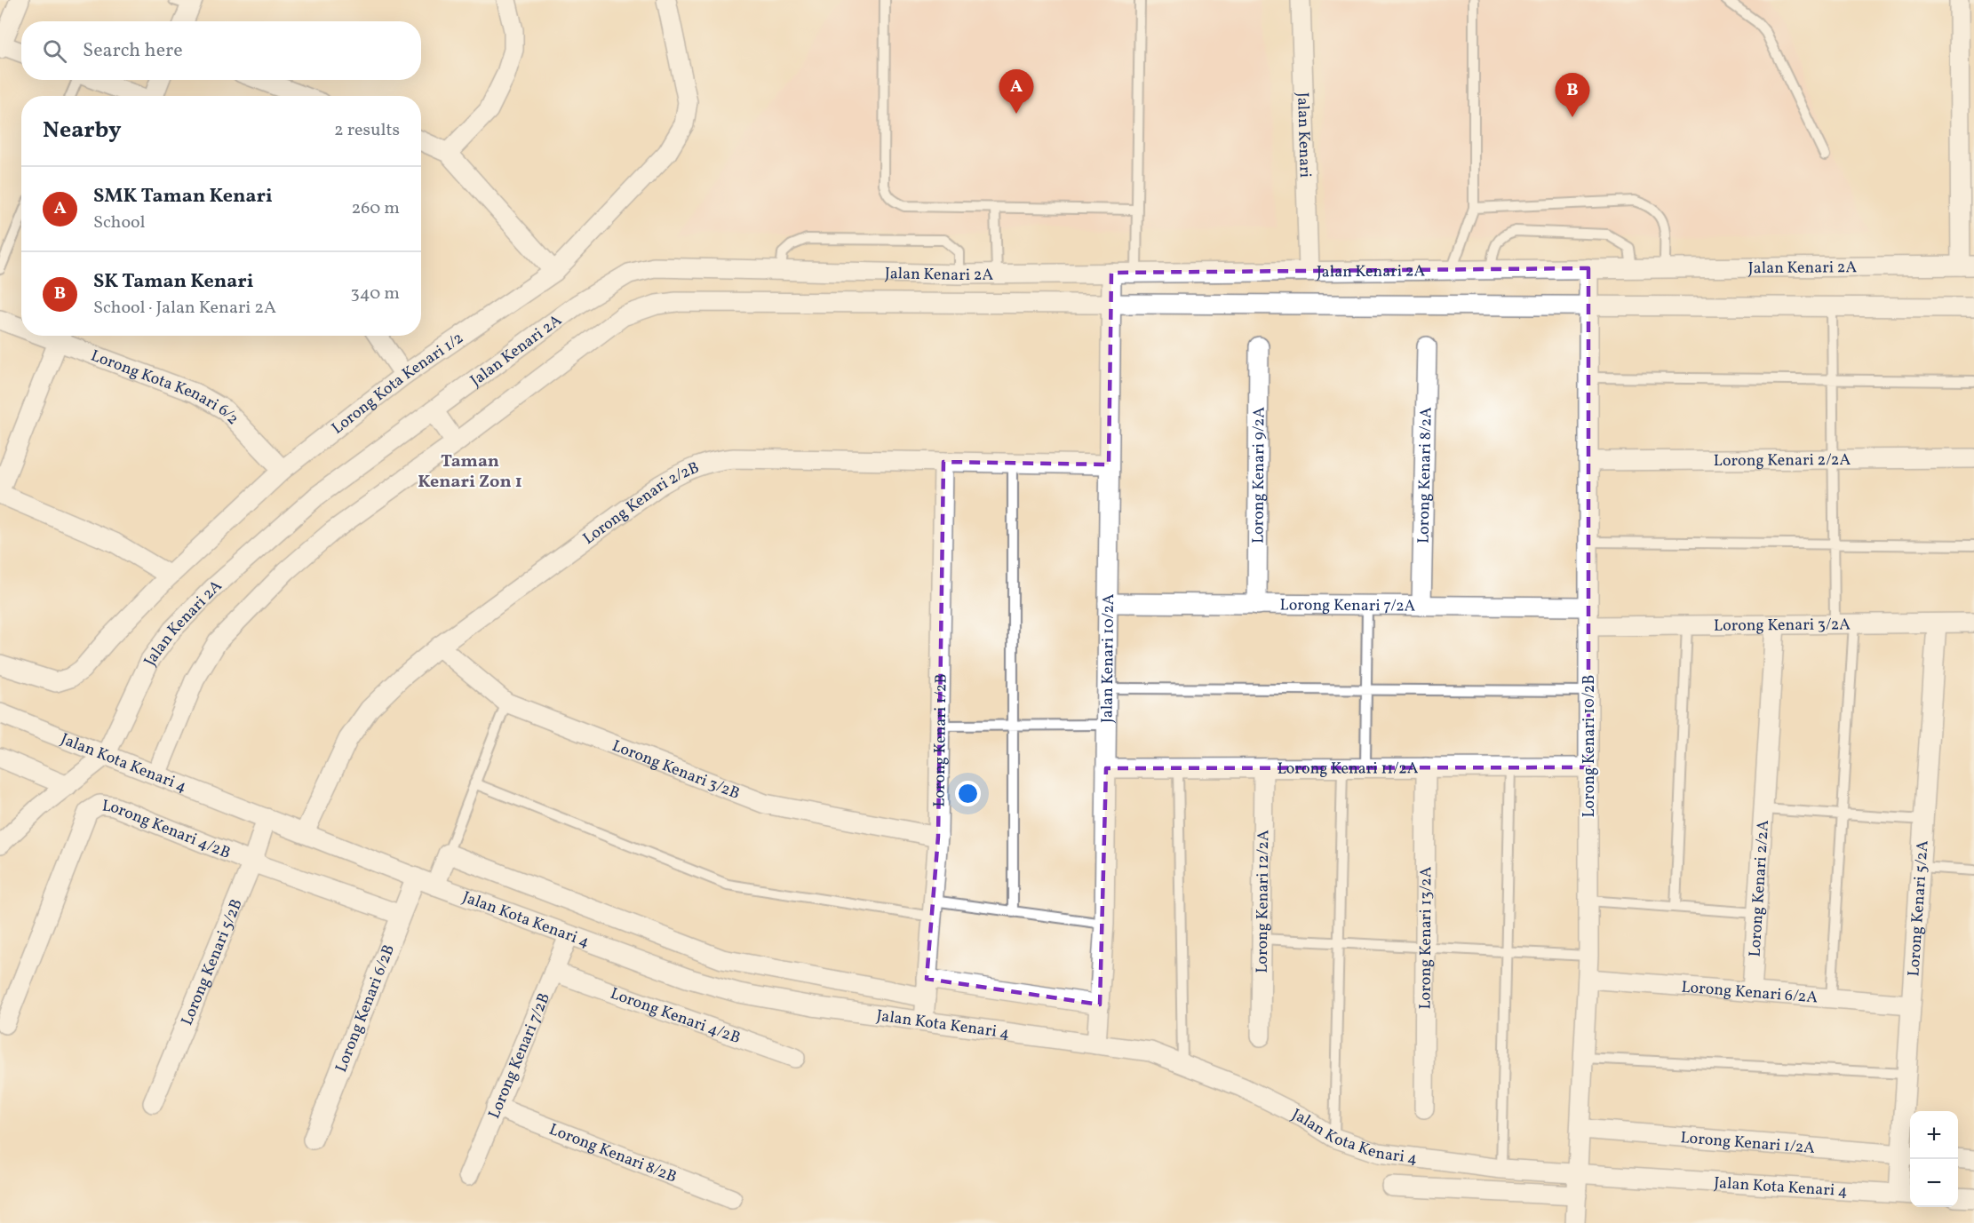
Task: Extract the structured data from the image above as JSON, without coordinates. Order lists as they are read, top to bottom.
{
  "streets": {
    "street": [
      "Jalan Kenari",
      "Jalan Kenari 2A",
      "Lorong Kota Kenari 1/2",
      "Lorong Kota Kenari 6/2",
      "Lorong Kenari 2/2A",
      "Lorong Kenari 9/2A",
      "Lorong Kenari 8/2A",
      "Lorong Kenari 2/2B",
      "Lorong Kenari 7/2A",
      "Lorong Kenari 3/2A",
      "Jalan Kenari 10/2A",
      "Lorong Kenari 1/2B",
      "Lorong Kenari 10/2B",
      "Jalan Kota Kenari 4",
      "Lorong Kenari 11/2A",
      "Lorong Kenari 3/2B",
      "Lorong Kenari 4/2B",
      "Lorong Kenari 12/2A",
      "Lorong Kenari 5/2A",
      "Lorong Kenari 13/2A",
      "Lorong Kenari 5/2B",
      "Lorong Kenari 6/2A",
      "Lorong Kenari 6/2B",
      "Lorong Kenari 7/2B",
      "Lorong Kenari 1/2A",
      "Lorong Kenari 8/2B"
    ]
  },
  "crossings": [
    ["Jalan Kenari", "Jalan Kenari 2A"],
    ["Jalan Kenari 2A", "Jalan Kenari 10/2A"],
    ["Jalan Kenari 2A", "Lorong Kenari 10/2B"],
    ["Jalan Kenari 2A", "Jalan Kota Kenari 4"],
    ["Lorong Kota Kenari 1/2", "Lorong Kota Kenari 6/2"],
    ["Lorong Kenari 2/2A", "Lorong Kenari 3/2A"],
    ["Lorong Kenari 2/2A", "Lorong Kenari 10/2B"],
    ["Lorong Kenari 2/2A", "Lorong Kenari 6/2A"],
    ["Lorong Kenari 9/2A", "Lorong Kenari 7/2A"],
    ["Lorong Kenari 8/2A", "Lorong Kenari 7/2A"],
    ["Lorong Kenari 2/2B", "Jalan Kenari 10/2A"],
    ["Lorong Kenari 2/2B", "Lorong Kenari 1/2B"],
    ["Lorong Kenari 2/2B", "Jalan Kota Kenari 4"],
    ["Lorong Kenari 2/2B", "Lorong Kenari 3/2B"],
    ["Lorong Kenari 7/2A", "Jalan Kenari 10/2A"],
    ["Lorong Kenari 7/2A", "Lorong Kenari 10/2B"],
    ["Lorong Kenari 3/2A", "Lorong Kenari 10/2B"],
    ["Lorong Kenari 3/2A", "Lorong Kenari 5/2A"],
    ["Jalan Kenari 10/2A", "Jalan Kota Kenari 4"],
    ["Jalan Kenari 10/2A", "Lorong Kenari 11/2A"],
    ["Lorong Kenari 1/2B", "Jalan Kota Kenari 4"],
    ["Lorong Kenari 1/2B", "Lorong Kenari 3/2B"],
    ["Lorong Kenari 10/2B", "Jalan Kota Kenari 4"],
    ["Lorong Kenari 10/2B", "Lorong Kenari 11/2A"],
    ["Lorong Kenari 10/2B", "Lorong Kenari 6/2A"],
    ["Lorong Kenari 10/2B", "Lorong Kenari 1/2A"],
    ["Jalan Kota Kenari 4", "Lorong Kenari 5/2A"],
    ["Jalan Kota Kenari 4", "Lorong Kenari 5/2B"],
    ["Jalan Kota Kenari 4", "Lorong Kenari 6/2B"],
    ["Jalan Kota Kenari 4", "Lorong Kenari 7/2B"],
    ["Lorong Kenari 11/2A", "Lorong Kenari 12/2A"],
    ["Lorong Kenari 11/2A", "Lorong Kenari 13/2A"],
    ["Lorong Kenari 4/2B", "Lorong Kenari 5/2B"],
    ["Lorong Kenari 4/2B", "Lorong Kenari 6/2B"],
    ["Lorong Kenari 4/2B", "Lorong Kenari 7/2B"],
    ["Lorong Kenari 5/2A", "Lorong Kenari 6/2A"],
    ["Lorong Kenari 5/2A", "Lorong Kenari 1/2A"],
    ["Lorong Kenari 7/2B", "Lorong Kenari 8/2B"]
  ],
  "districts": ["Taman Kenari Zon 1"],
  "page": {
    "search": "Search here",
    "pins": ["A", "B"],
    "heading": ["Nearby", "2 results"],
    "list": [
      {
        "mark": "A",
        "name": "SMK Taman Kenari",
        "note": "School",
        "value": "260 m"
      },
      {
        "mark": "B",
        "name": "SK Taman Kenari",
        "note": "School · Jalan Kenari 2A",
        "value": "340 m"
      }
    ],
    "map_buttons": ["+", "−"]
  }
}
